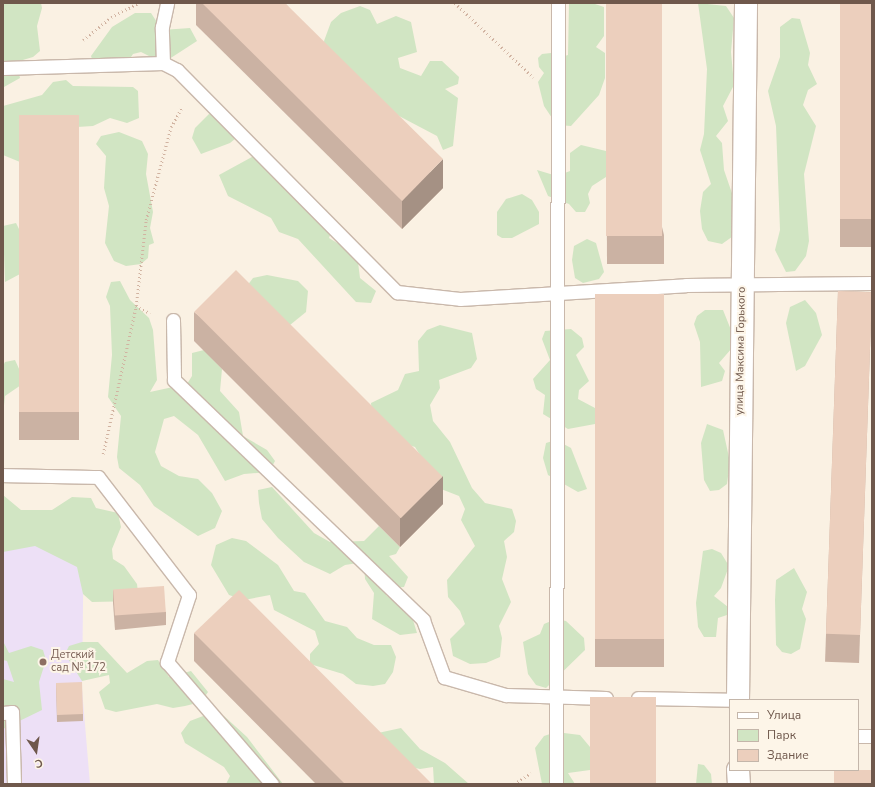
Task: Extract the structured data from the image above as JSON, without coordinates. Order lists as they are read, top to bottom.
{
  "streets": {
    "main road": ["улица Максима Горького"]
  },
  "places": ["Детский сад № 172"],
  "legend": ["Улица", "Парк", "Здание"],
  "north": "bottom"
}
